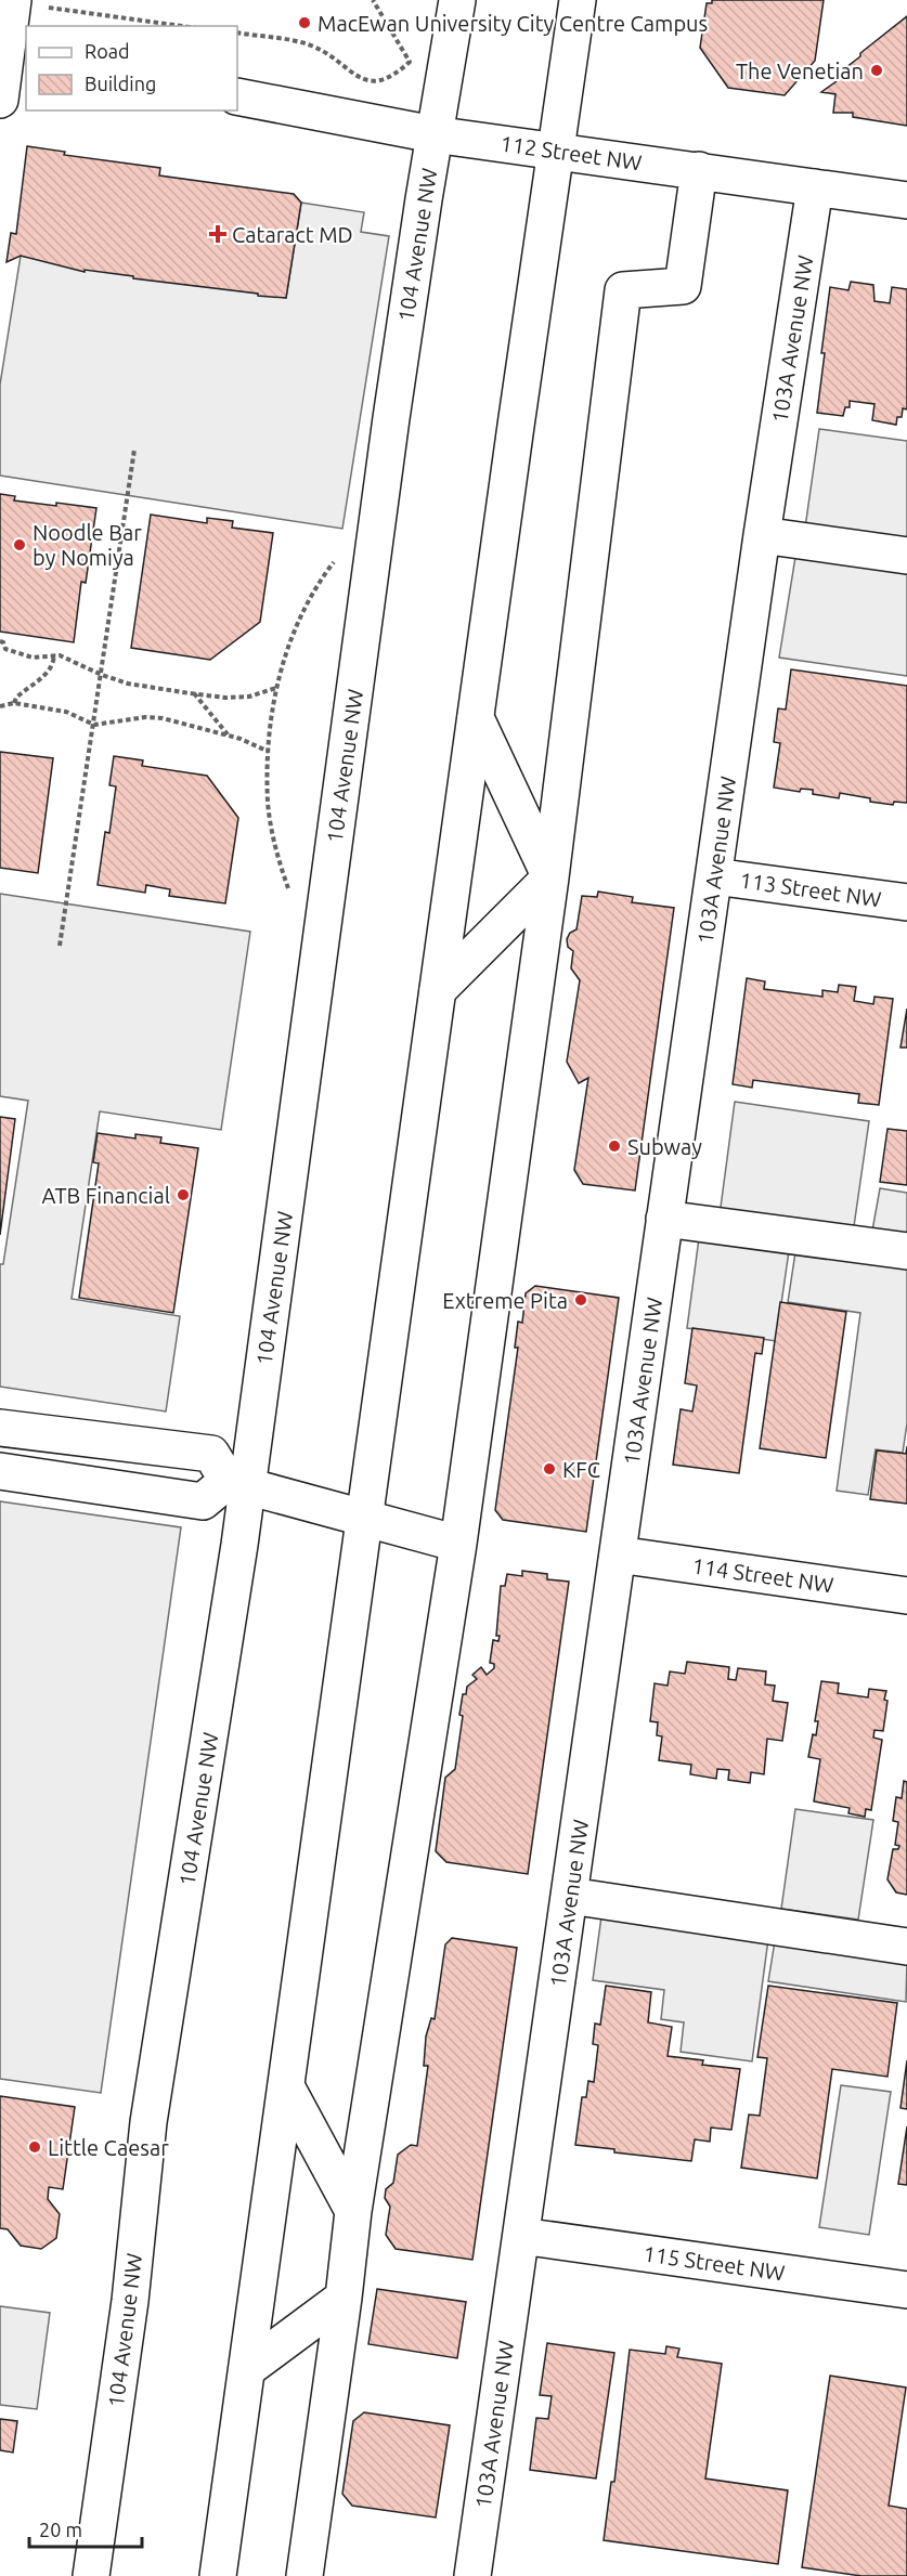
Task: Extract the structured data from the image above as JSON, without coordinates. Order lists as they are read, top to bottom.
{
  "streets": {
    "main road": [
      "112 Street NW",
      "104 Avenue NW",
      "103A Avenue NW",
      "113 Street NW",
      "114 Street NW",
      "115 Street NW"
    ]
  },
  "crossings": [
    ["112 Street NW", "104 Avenue NW"],
    ["112 Street NW", "103A Avenue NW"],
    ["103A Avenue NW", "113 Street NW"],
    ["103A Avenue NW", "114 Street NW"],
    ["103A Avenue NW", "115 Street NW"]
  ],
  "places": {
    "other": [
      "MacEwan University City Centre Campus",
      "The Venetian",
      "Noodle Bar by Nomiya",
      "Subway",
      "ATB Financial",
      "Extreme Pita",
      "KFC",
      "Little Caesar"
    ],
    "health": ["Cataract MD"]
  },
  "legend": ["Road", "Building"],
  "scale_bar": "20 m"
}
